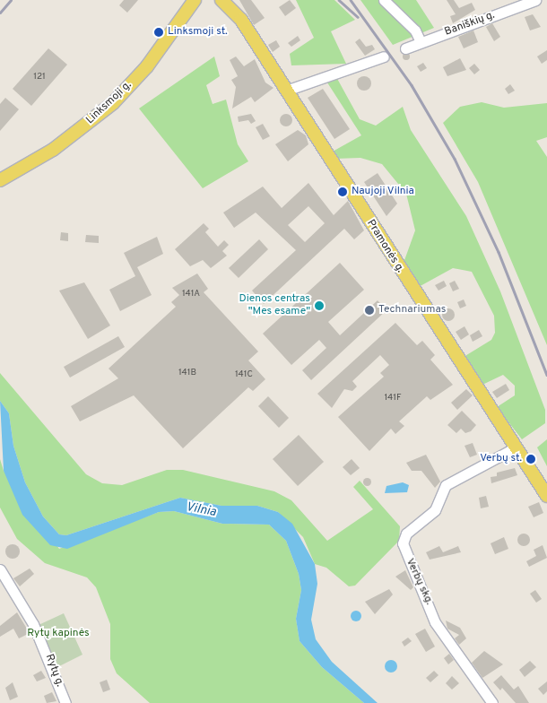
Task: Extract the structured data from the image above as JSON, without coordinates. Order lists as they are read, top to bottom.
{
  "streets": {
    "main road": ["Linksmoji g.", "Pramonės g."],
    "street": ["Baniškių g.", "Verbų skg.", "Rytų g."]
  },
  "crossings": [
    ["Pramonės g.", "Verbų skg."]
  ],
  "water": ["Vilnia"],
  "parks": ["Rytų kapinės"],
  "places": [
    "Linksmoji st.",
    "Naujoji Vilnia",
    "Dienos centras \"Mes esame\"",
    "Technariumas",
    "Verbų st."
  ],
  "house_numbers": [
    "121",
    "141A",
    "141B",
    "141C",
    "141F"
  ]
}
